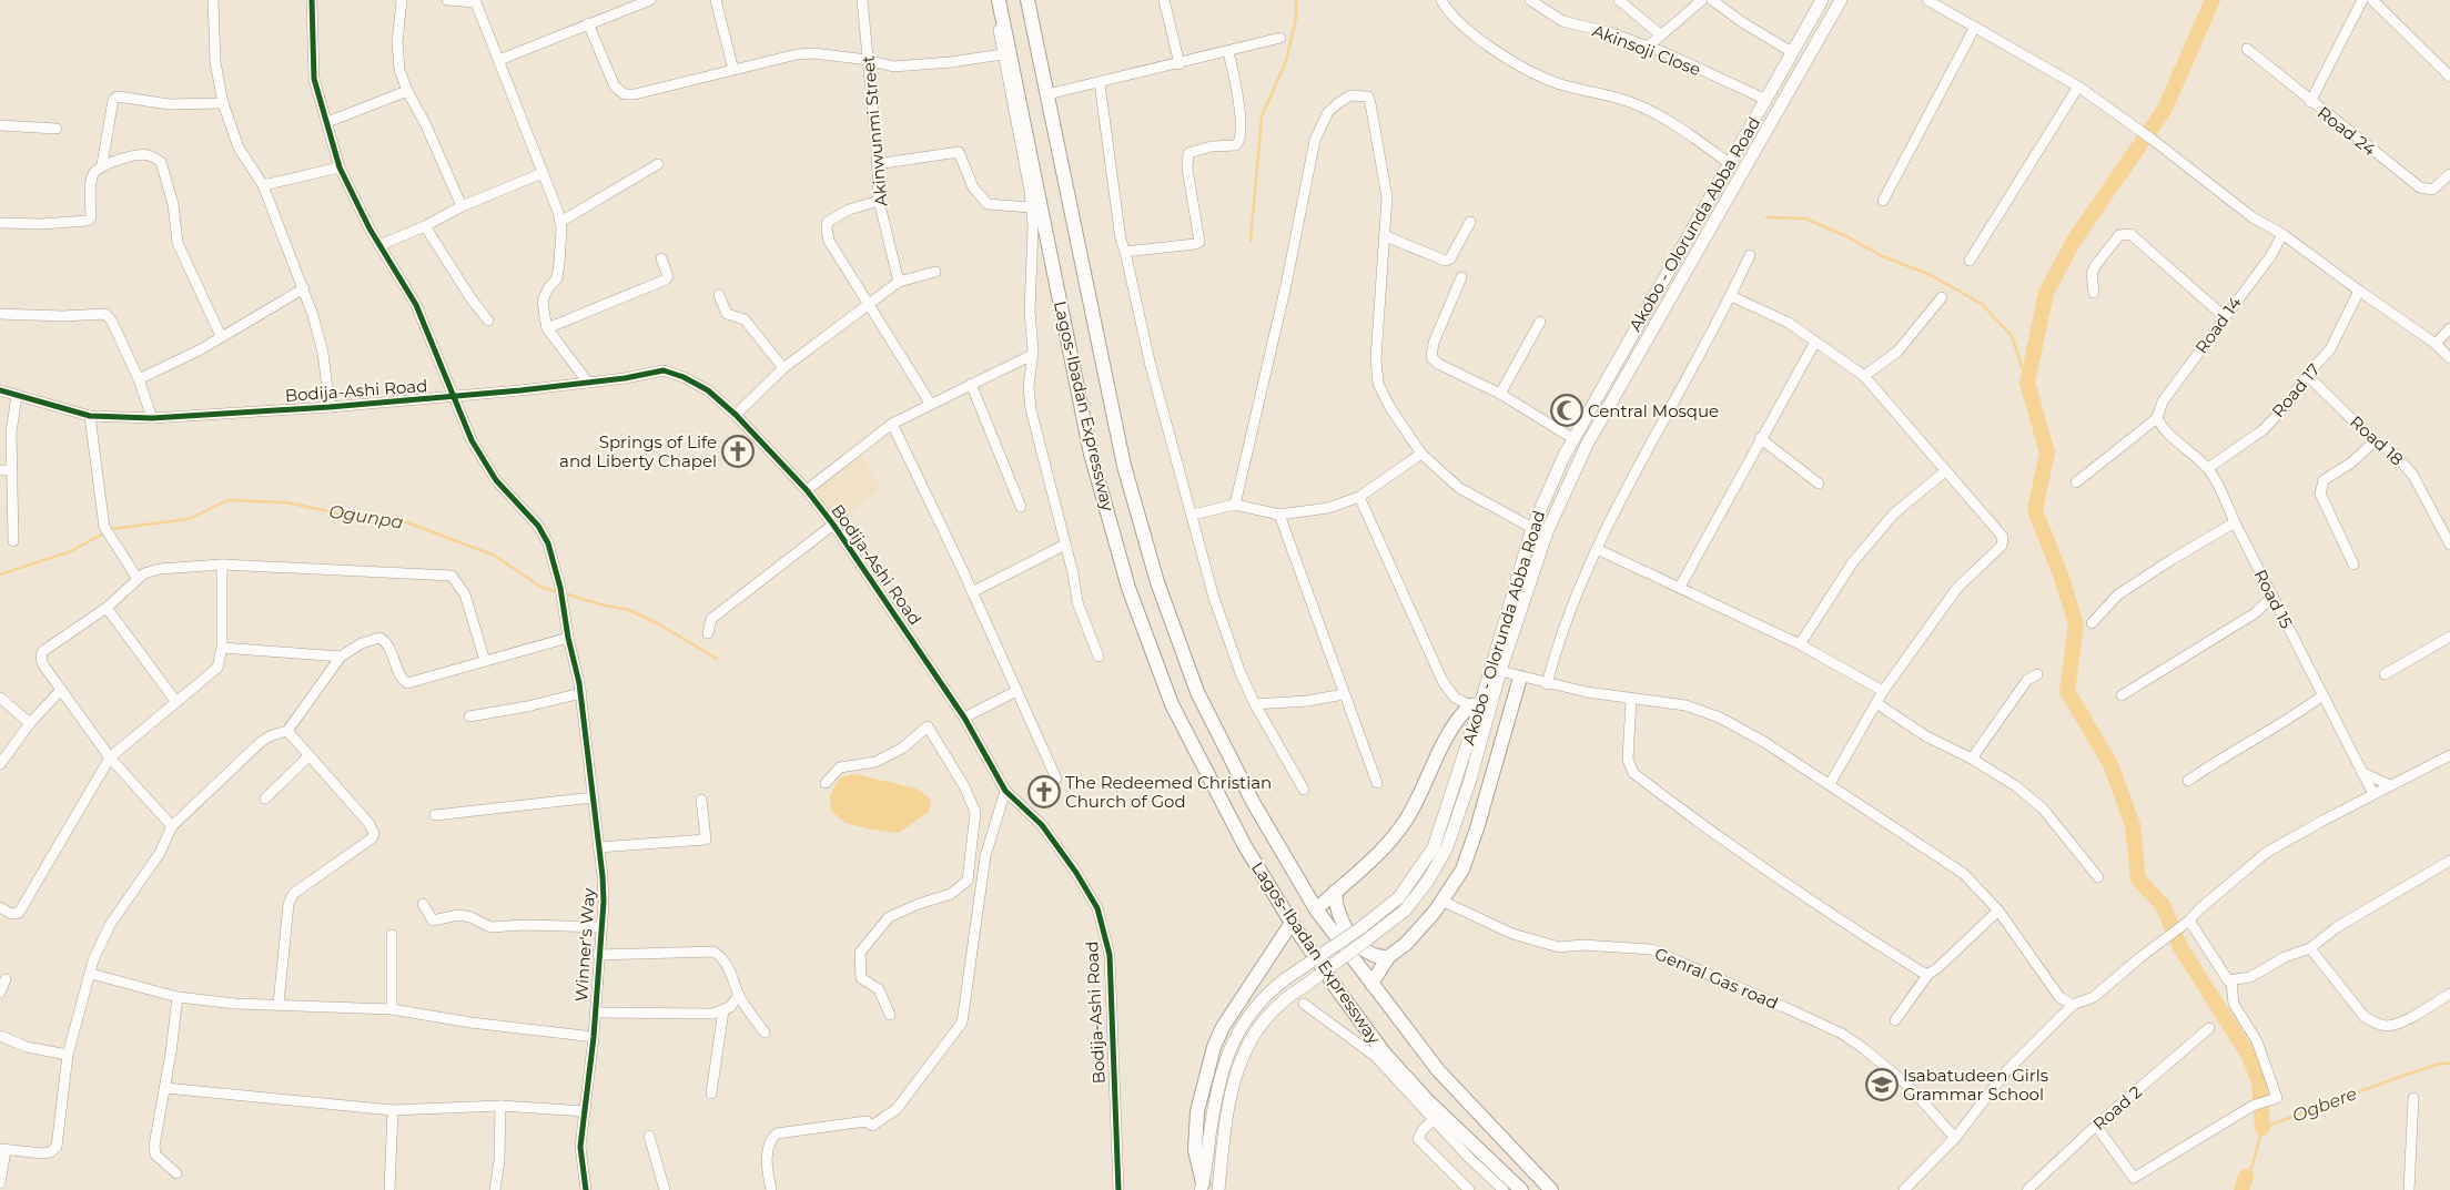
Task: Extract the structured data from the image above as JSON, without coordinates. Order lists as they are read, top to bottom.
{
  "streets": {
    "highway": ["Lagos-Ibadan Expressway"],
    "main road": ["Akobo - Olorunda Abba Road"],
    "street": [
      "Akinsoji Close",
      "Akinwunmi Street",
      "Road 24",
      "Road 14",
      "Bodija-Ashi Road",
      "Road 17",
      "Road 18",
      "Road 15",
      "Winner's Way",
      "Genral Gas road",
      "Road 2"
    ]
  },
  "crossings": [
    ["Akinsoji Close", "Akobo - Olorunda Abba Road"],
    ["Road 14", "Road 15"],
    ["Bodija-Ashi Road", "Winner's Way"],
    ["Road 17", "Road 18"],
    ["Road 17", "Road 15"]
  ],
  "water": ["Ogunpa", "Ogbere"],
  "places": {
    "mosque": ["Central Mosque"],
    "church": ["Springs of Life and Liberty Chapel", "The Redeemed Christian Church of God"],
    "school or university": ["Isabatudeen Girls Grammar School"]
  }
}
